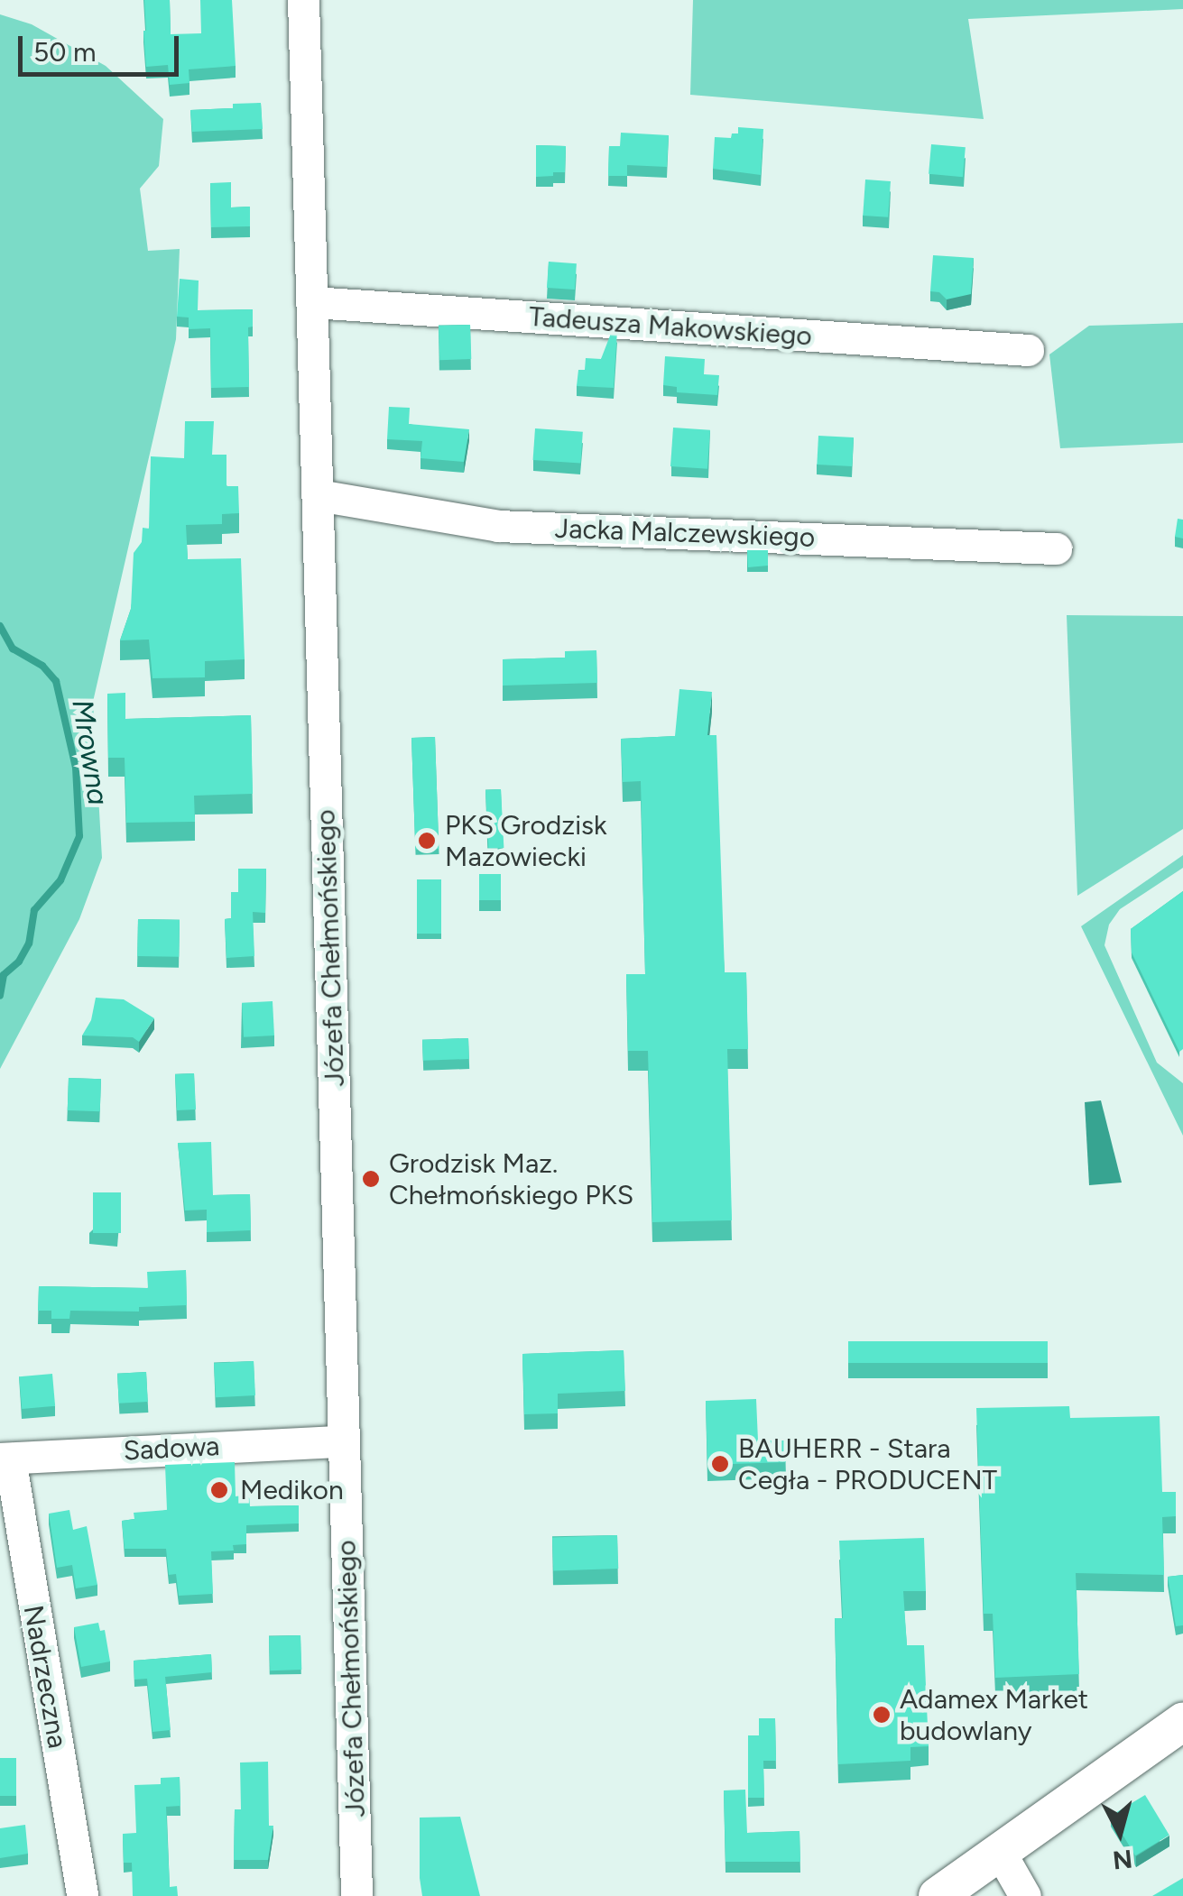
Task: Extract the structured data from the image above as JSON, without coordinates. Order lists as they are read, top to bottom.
{
  "streets": {
    "street": [
      "Tadeusza Makowskiego",
      "Jacka Malczewskiego",
      "Józefa Chełmońskiego",
      "Sadowa",
      "Nadrzeczna"
    ]
  },
  "crossings": [
    ["Tadeusza Makowskiego", "Józefa Chełmońskiego"],
    ["Jacka Malczewskiego", "Józefa Chełmońskiego"],
    ["Józefa Chełmońskiego", "Sadowa"],
    ["Sadowa", "Nadrzeczna"]
  ],
  "water": ["Mrowna"],
  "places": [
    "PKS Grodzisk Mazowiecki",
    "Grodzisk Maz. Chełmońskiego PKS",
    "BAUHERR - Stara Cegła - PRODUCENT",
    "Medikon",
    "Adamex Market budowlany"
  ],
  "scale_bar": "50 m",
  "north": "bottom"
}
